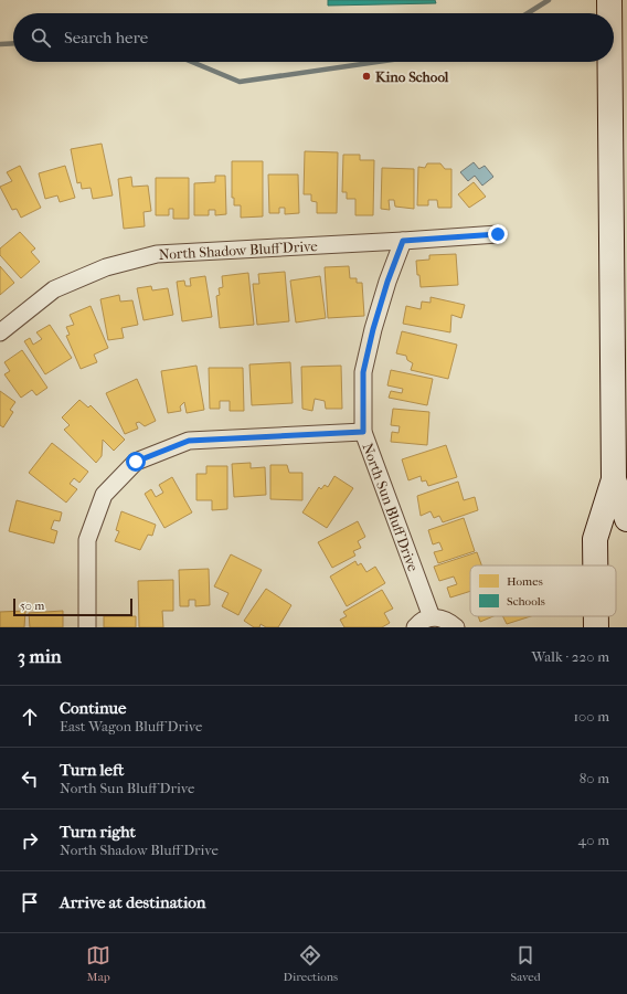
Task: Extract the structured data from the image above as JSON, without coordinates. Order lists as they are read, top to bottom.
{
  "streets": {
    "street": ["North Shadow Bluff Drive", "North Sun Bluff Drive"]
  },
  "crossings": [
    ["North Shadow Bluff Drive", "North Sun Bluff Drive"]
  ],
  "places": ["Kino School"],
  "legend": ["Homes", "Schools"],
  "scale_bar": "50 m",
  "page": {
    "search": "Search here",
    "scale": "50 m",
    "heading": ["3 min", "Walk · 220 m"],
    "list": [
      ["Continue", "East Wagon Bluff Drive", "100 m"],
      ["Turn left", "North Sun Bluff Drive", "80 m"],
      ["Turn right", "North Shadow Bluff Drive", "40 m"],
      "Arrive at destination"
    ],
    "nav": ["Map", "Directions", "Saved"]
  }
}
